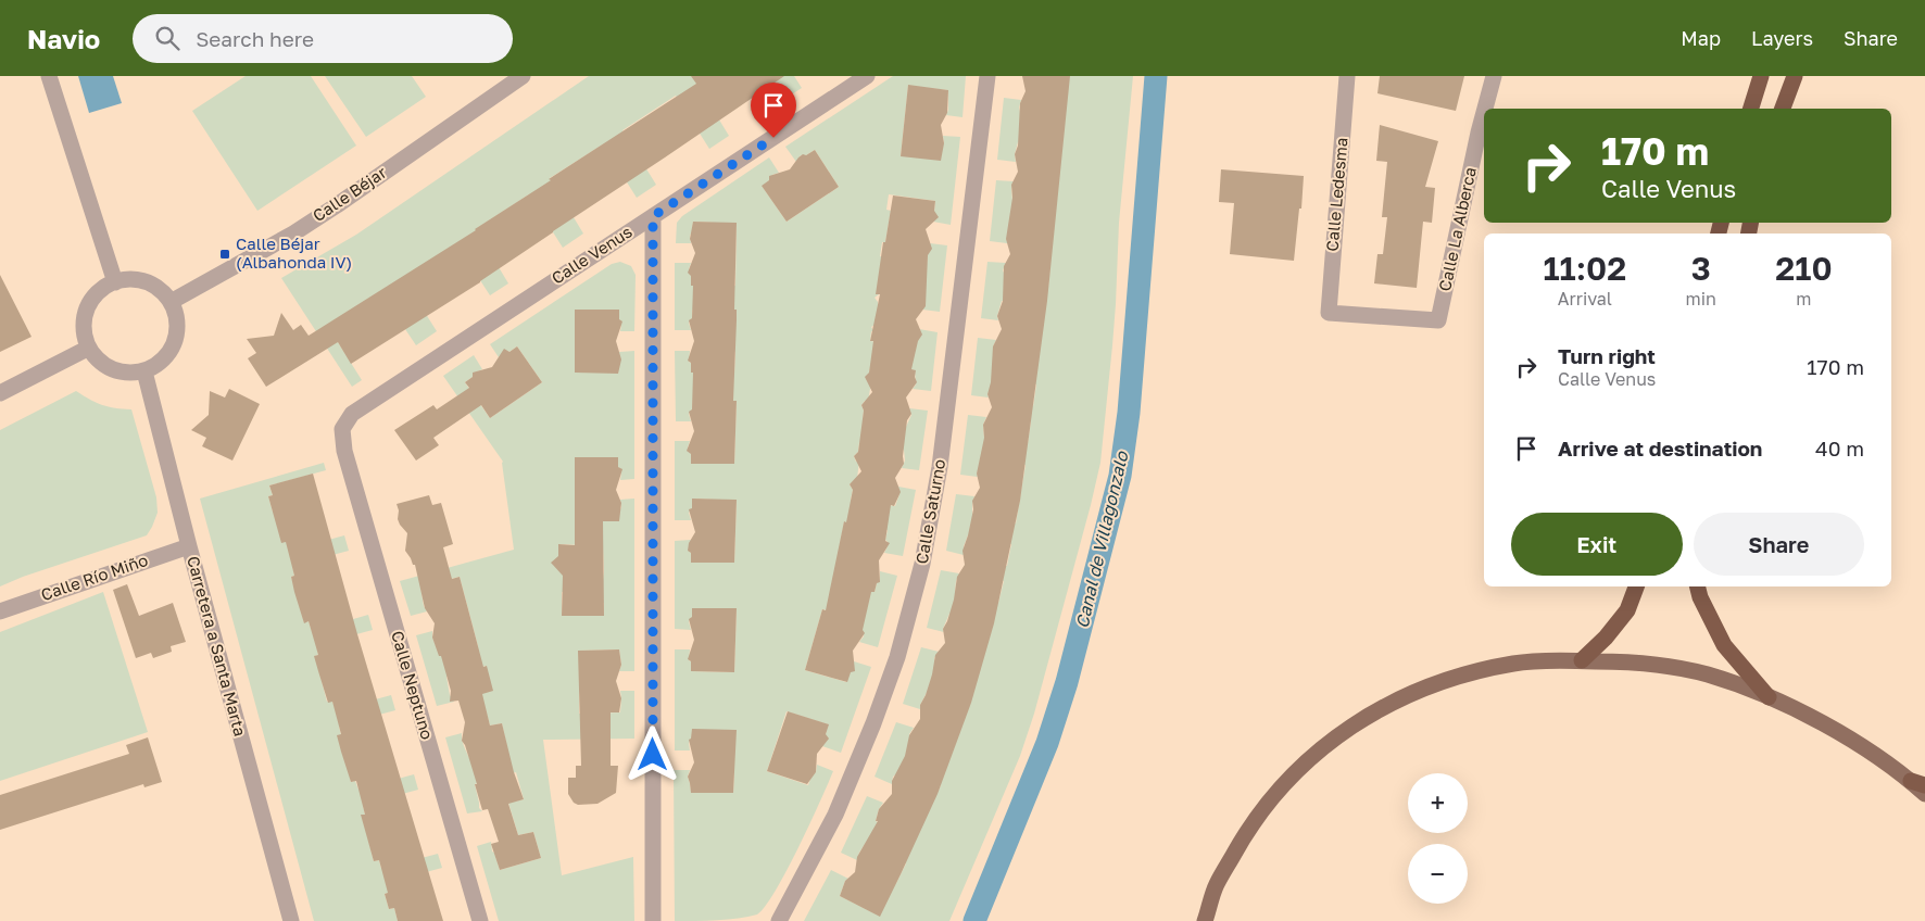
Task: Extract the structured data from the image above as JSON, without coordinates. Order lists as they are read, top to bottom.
{
  "streets": {
    "street": [
      "Calle Béjar",
      "Calle Ledesma",
      "Calle La Alberca",
      "Calle Venus",
      "Calle Saturno",
      "Calle Río Miño",
      "Carretera a Santa Marta",
      "Calle Neptuno"
    ]
  },
  "crossings": [
    ["Calle Béjar", "Carretera a Santa Marta"],
    ["Calle Ledesma", "Calle La Alberca"],
    ["Calle Venus", "Calle Neptuno"],
    ["Calle Río Miño", "Carretera a Santa Marta"]
  ],
  "water": ["Canal de Villagonzalo"],
  "places": {
    "transit": ["Calle Béjar (Albahonda IV)"]
  },
  "page": {
    "header": "Navio",
    "search": "Search here",
    "nav": ["Map", "Layers", "Share"],
    "turn": ["170 m", "Calle Venus"],
    "eta": [
      "11:02",
      "Arrival",
      "3",
      "min",
      "210",
      "m"
    ],
    "list": [
      {
        "name": "Turn right",
        "note": "Calle Venus",
        "value": "170 m"
      },
      {
        "name": "Arrive at destination",
        "value": "40 m"
      }
    ],
    "buttons": ["Exit", "Share"],
    "map_buttons": ["+", "−"]
  }
}
